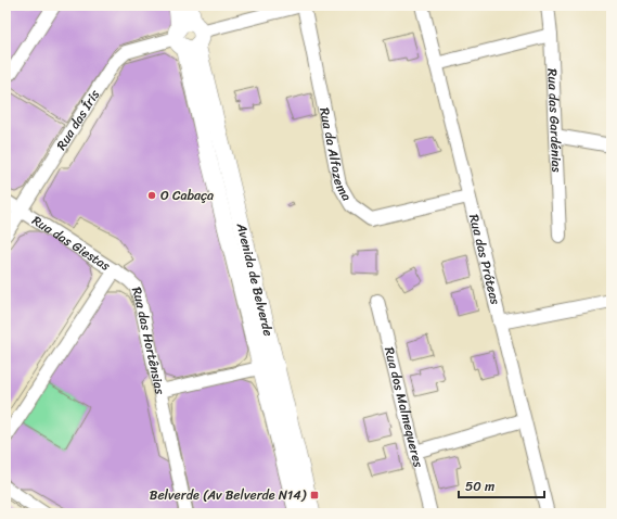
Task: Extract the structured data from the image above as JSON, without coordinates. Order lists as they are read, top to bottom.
{
  "streets": {
    "main road": ["Avenida de Belverde"],
    "street": [
      "Rua das Íris",
      "Rua das Gardénias",
      "Rua da Alfazema",
      "Rua das Giestas",
      "Rua das Próteas",
      "Rua das Hortênsias",
      "Rua dos Malmequeres"
    ]
  },
  "crossings": [
    ["Rua das Íris", "Rua da Alfazema"],
    ["Rua das Íris", "Rua das Giestas"],
    ["Rua das Íris", "Avenida de Belverde"],
    ["Rua da Alfazema", "Rua das Próteas"],
    ["Rua das Giestas", "Rua das Hortênsias"]
  ],
  "places": {
    "other": ["O Cabaça"],
    "transit": ["Belverde (Av Belverde N14)"]
  },
  "scale_bar": "50 m"
}
